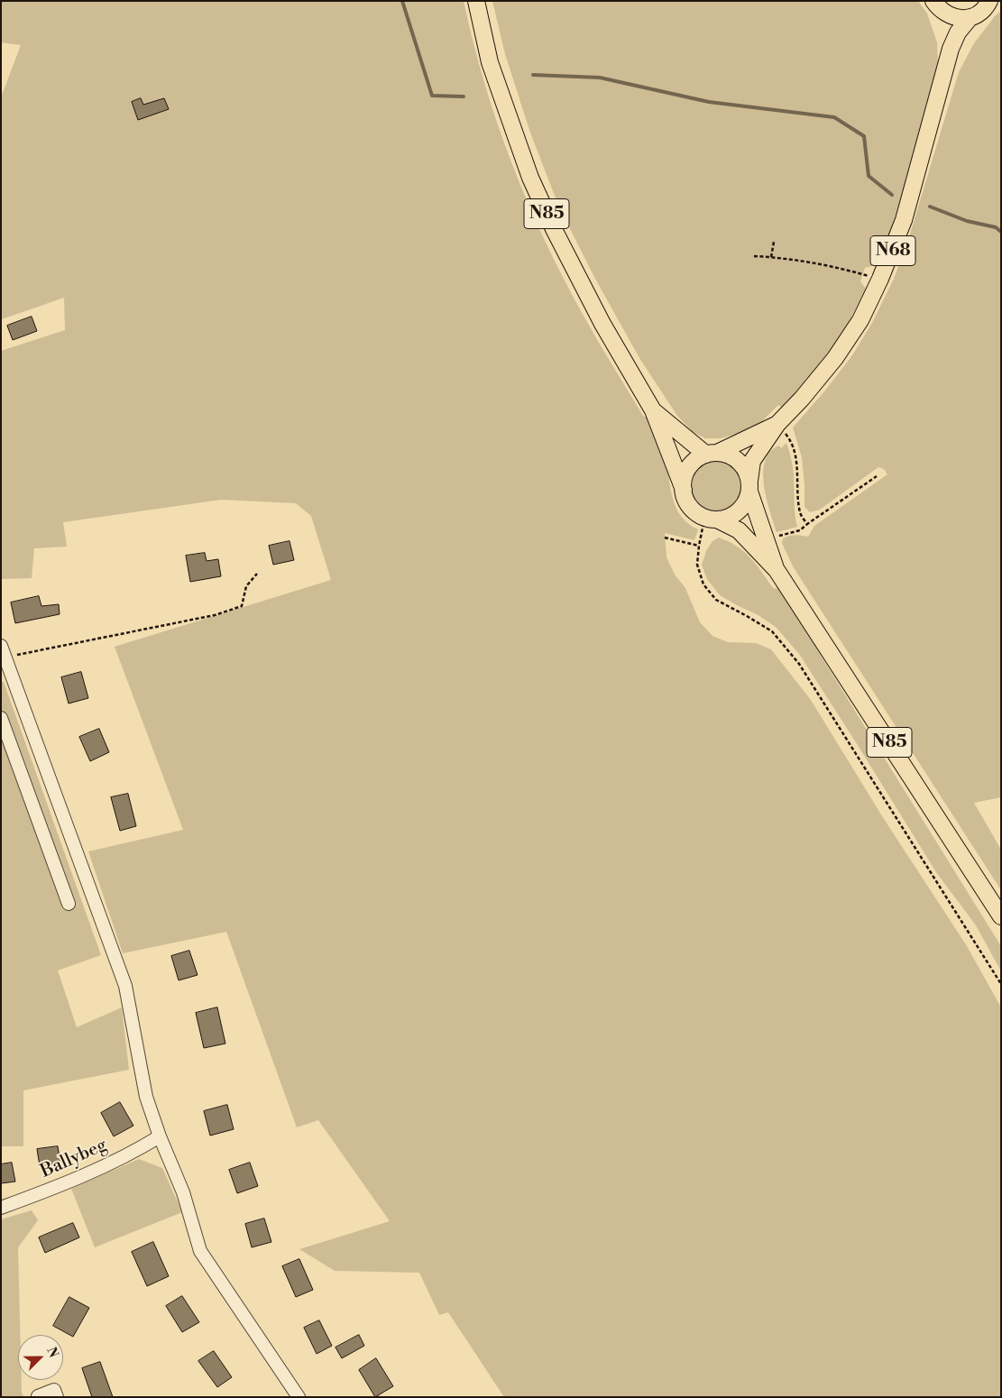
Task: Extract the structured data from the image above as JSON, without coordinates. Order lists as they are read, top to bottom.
{
  "streets": {
    "main road": ["N85", "N68"],
    "street": ["Ballybeg"]
  },
  "crossings": [
    ["N85", "N68"]
  ],
  "north": "top right"
}
